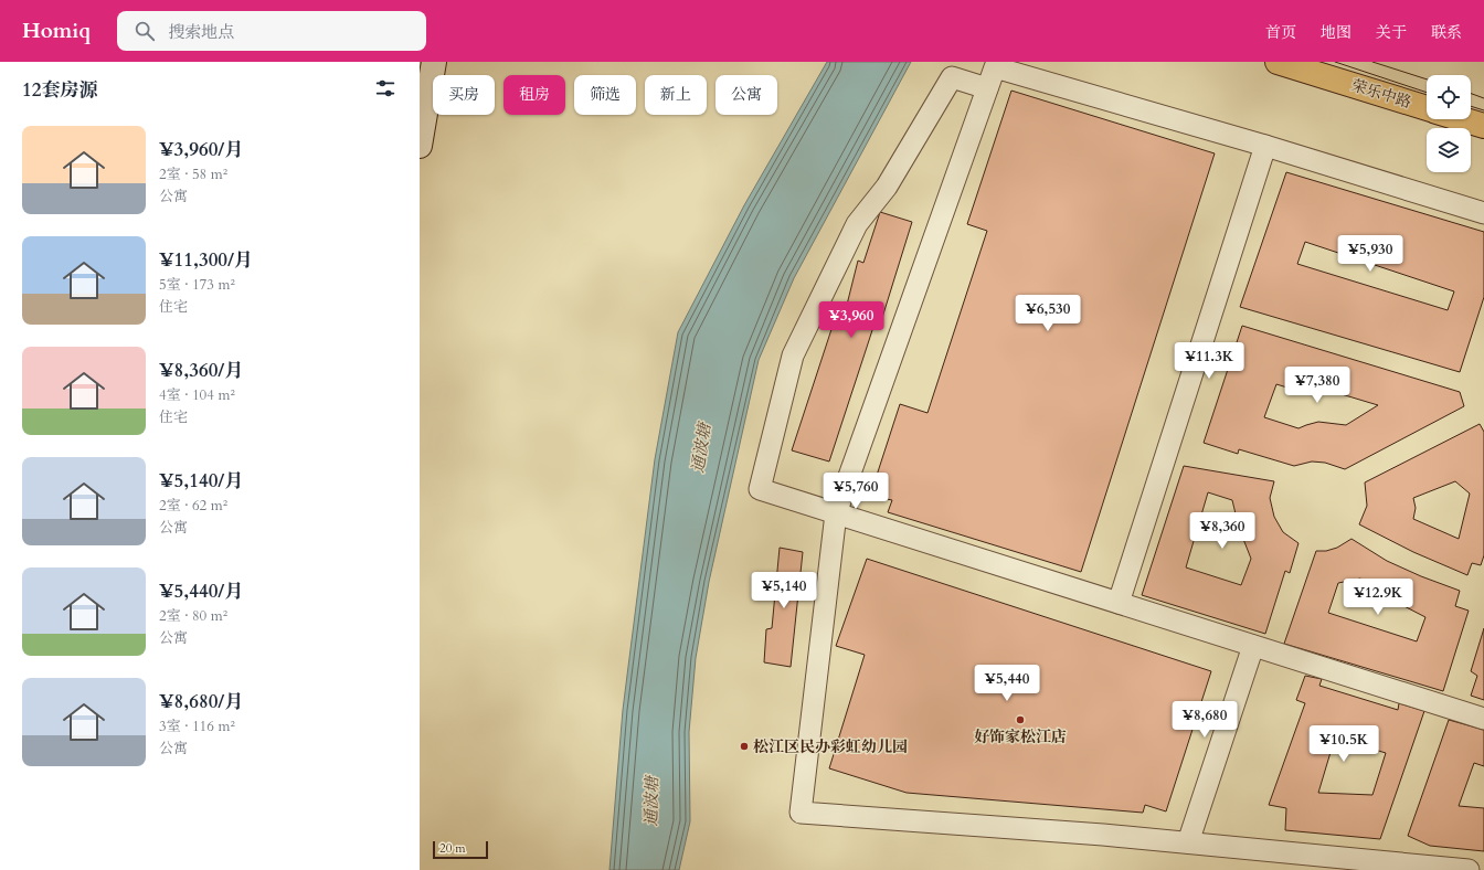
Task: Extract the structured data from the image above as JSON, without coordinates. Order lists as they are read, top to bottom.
{
  "streets": {
    "main road": ["荣乐中路"]
  },
  "water": ["通波塘"],
  "places": ["好饰家松江店", "松江区民办彩虹幼儿园"],
  "scale_bar": "20 m",
  "page": {
    "header": "Homiq",
    "search": "搜索地点",
    "nav": [
      "首页",
      "地图",
      "关于",
      "联系"
    ],
    "heading": "12套房源",
    "chip": [
      "买房",
      "租房",
      "筛选",
      "新上",
      "公寓"
    ],
    "list": [
      {
        "name": "¥3,960/月",
        "note": "2室 · 58 m² · 公寓"
      },
      {
        "name": "¥11,300/月",
        "note": "5室 · 173 m² · 住宅"
      },
      {
        "name": "¥8,360/月",
        "note": "4室 · 104 m² · 住宅"
      },
      {
        "name": "¥5,140/月",
        "note": "2室 · 62 m² · 公寓"
      },
      {
        "name": "¥5,440/月",
        "note": "2室 · 80 m² · 公寓"
      },
      {
        "name": "¥8,680/月",
        "note": "3室 · 116 m² · 公寓"
      }
    ],
    "price": [
      "¥5,930",
      "¥6,530",
      "¥3,960",
      "¥11.3K",
      "¥7,380",
      "¥5,760",
      "¥8,360",
      "¥5,140",
      "¥12.9K",
      "¥5,440",
      "¥8,680",
      "¥10.5K"
    ],
    "scale": "20 m"
  }
}
